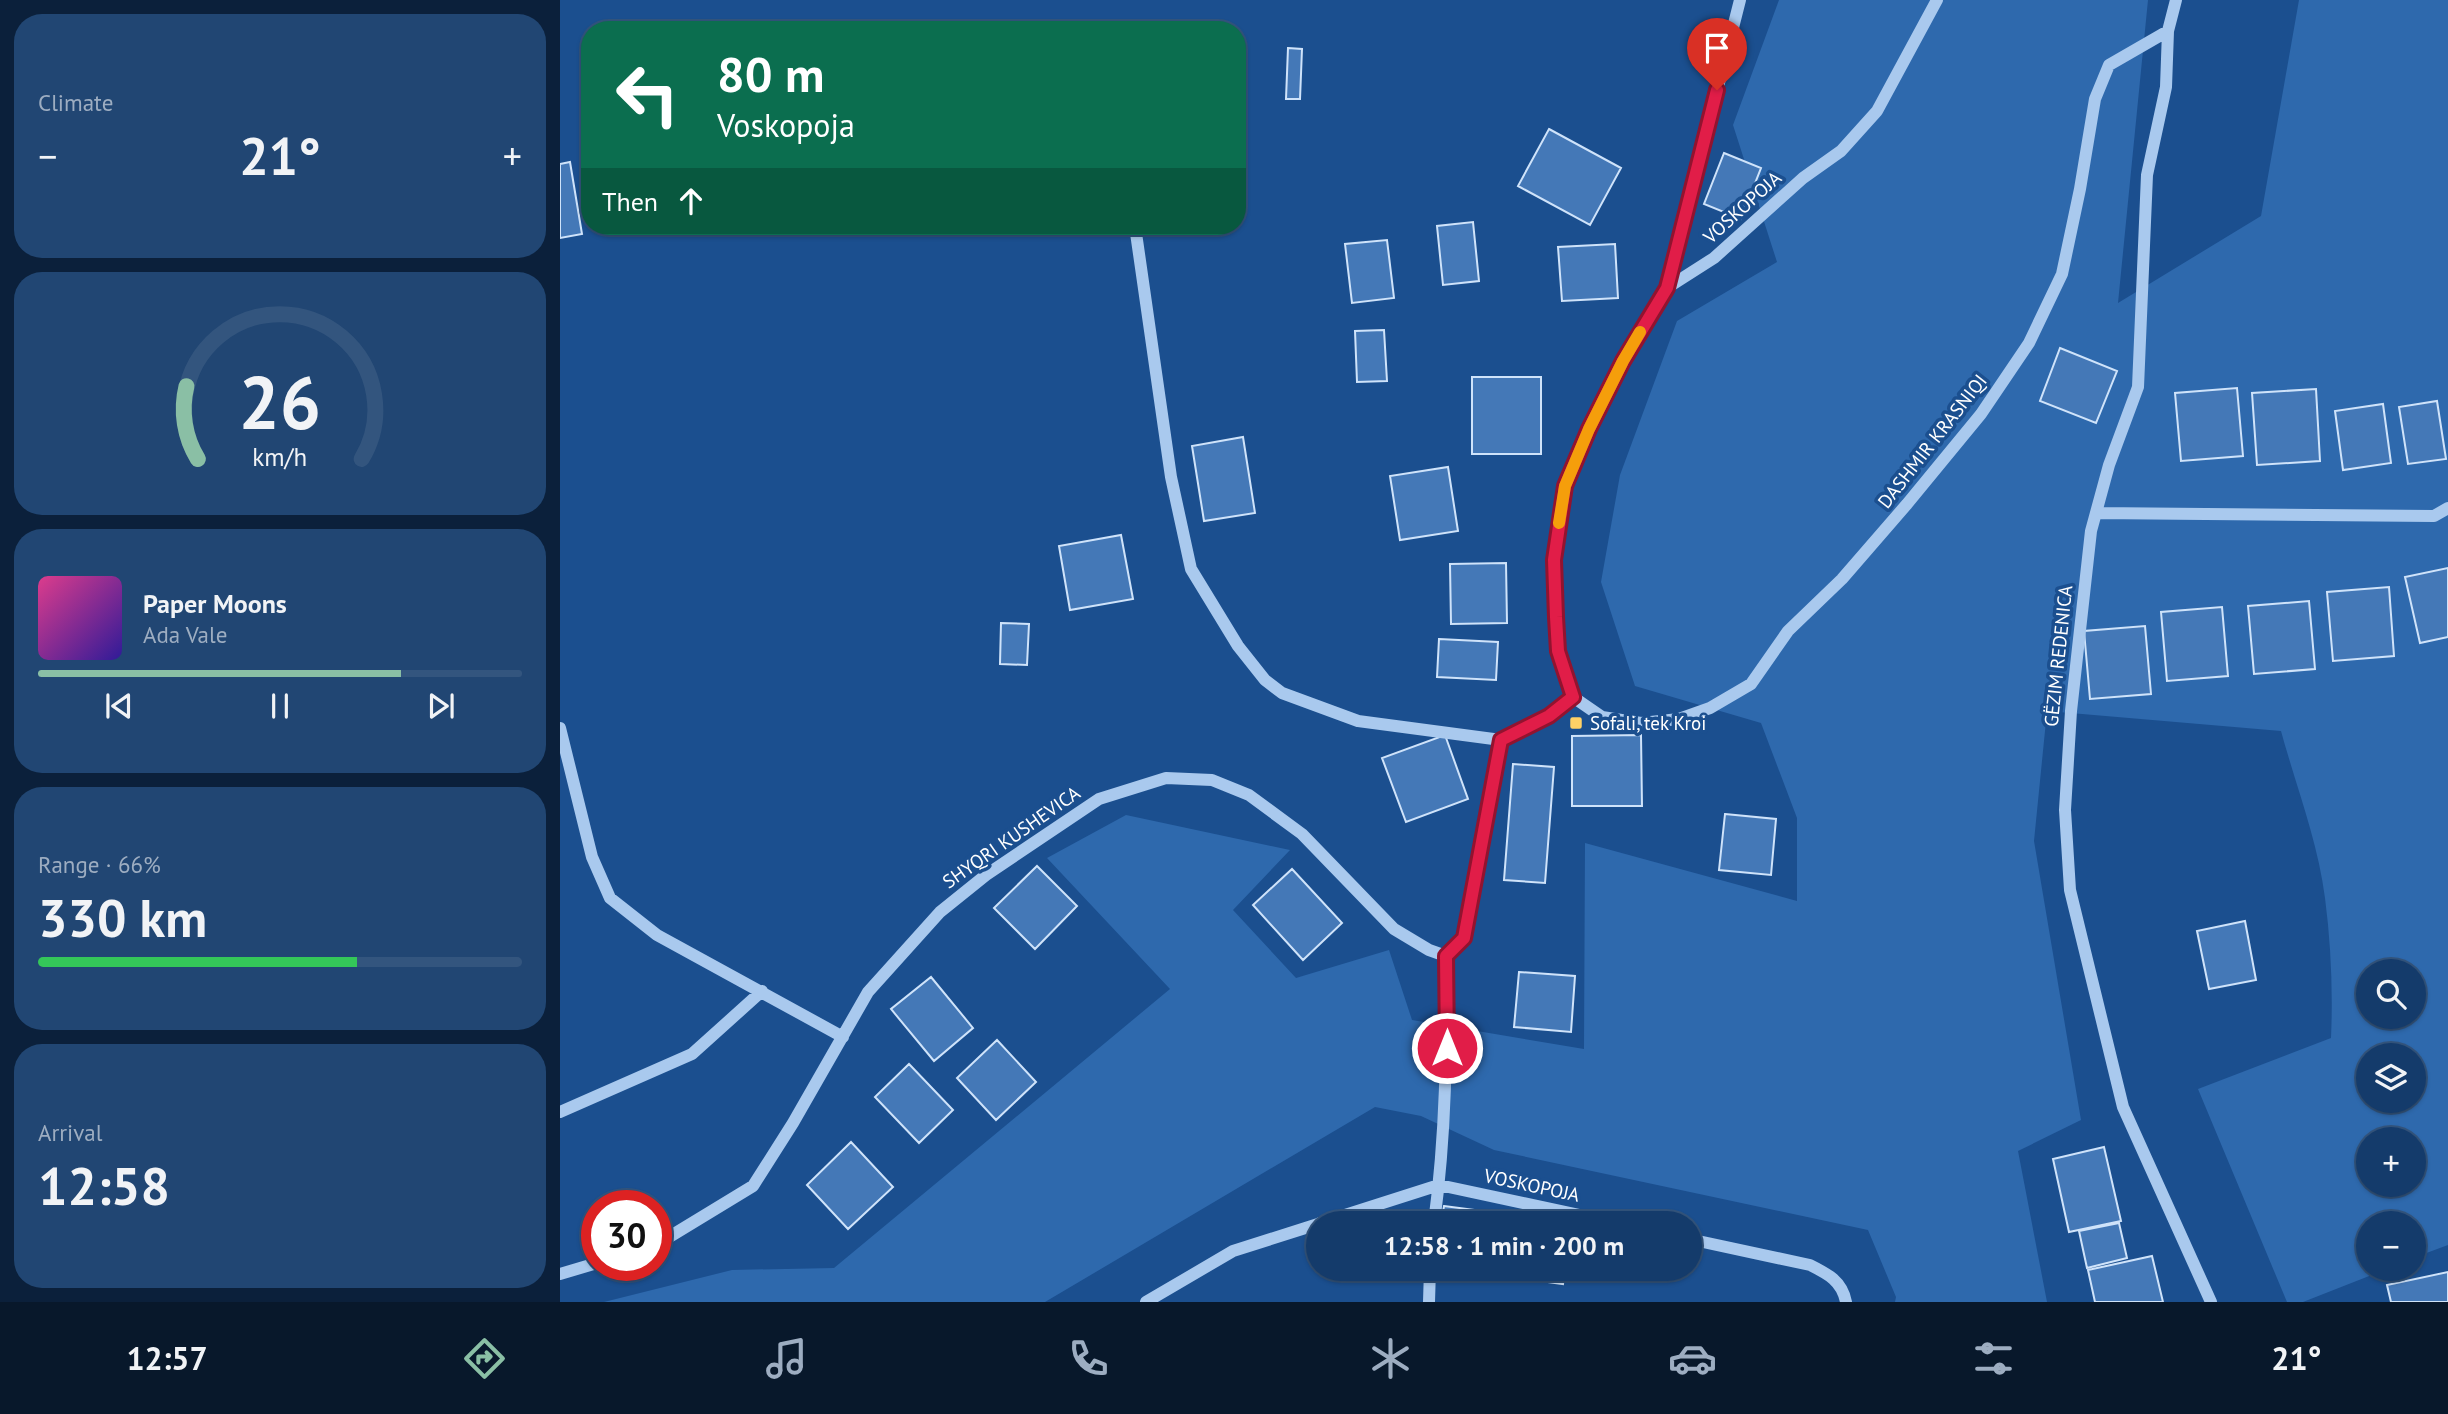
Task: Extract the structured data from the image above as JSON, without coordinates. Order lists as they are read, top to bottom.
{
  "streets": {
    "street": [
      "VOSKOPOJA",
      "DASHMIR KRASNIQI",
      "GËZIM REDENICA",
      "SHYQRI KUSHEVICA"
    ]
  },
  "crossings": [
    ["VOSKOPOJA", "DASHMIR KRASNIQI"],
    ["DASHMIR KRASNIQI", "GËZIM REDENICA"]
  ],
  "places": {
    "transit": ["Sofali, tek Kroi"]
  },
  "page": {
    "tile": [
      "Climate",
      ["Range · 66%", "330 km"],
      ["Arrival", "12:58"]
    ],
    "turn": ["80 m", "Voskopoja"],
    "heat": ["−", "21°", "+"],
    "then": "Then",
    "song": ["Paper Moons", "Ada Vale"],
    "map_buttons": ["+", "−"],
    "limit": "30",
    "trip": "12:58 · 1 min · 200 m",
    "tabs": ["12:57", "21°"],
    "gauge": ["26", "km/h"]
  }
}
